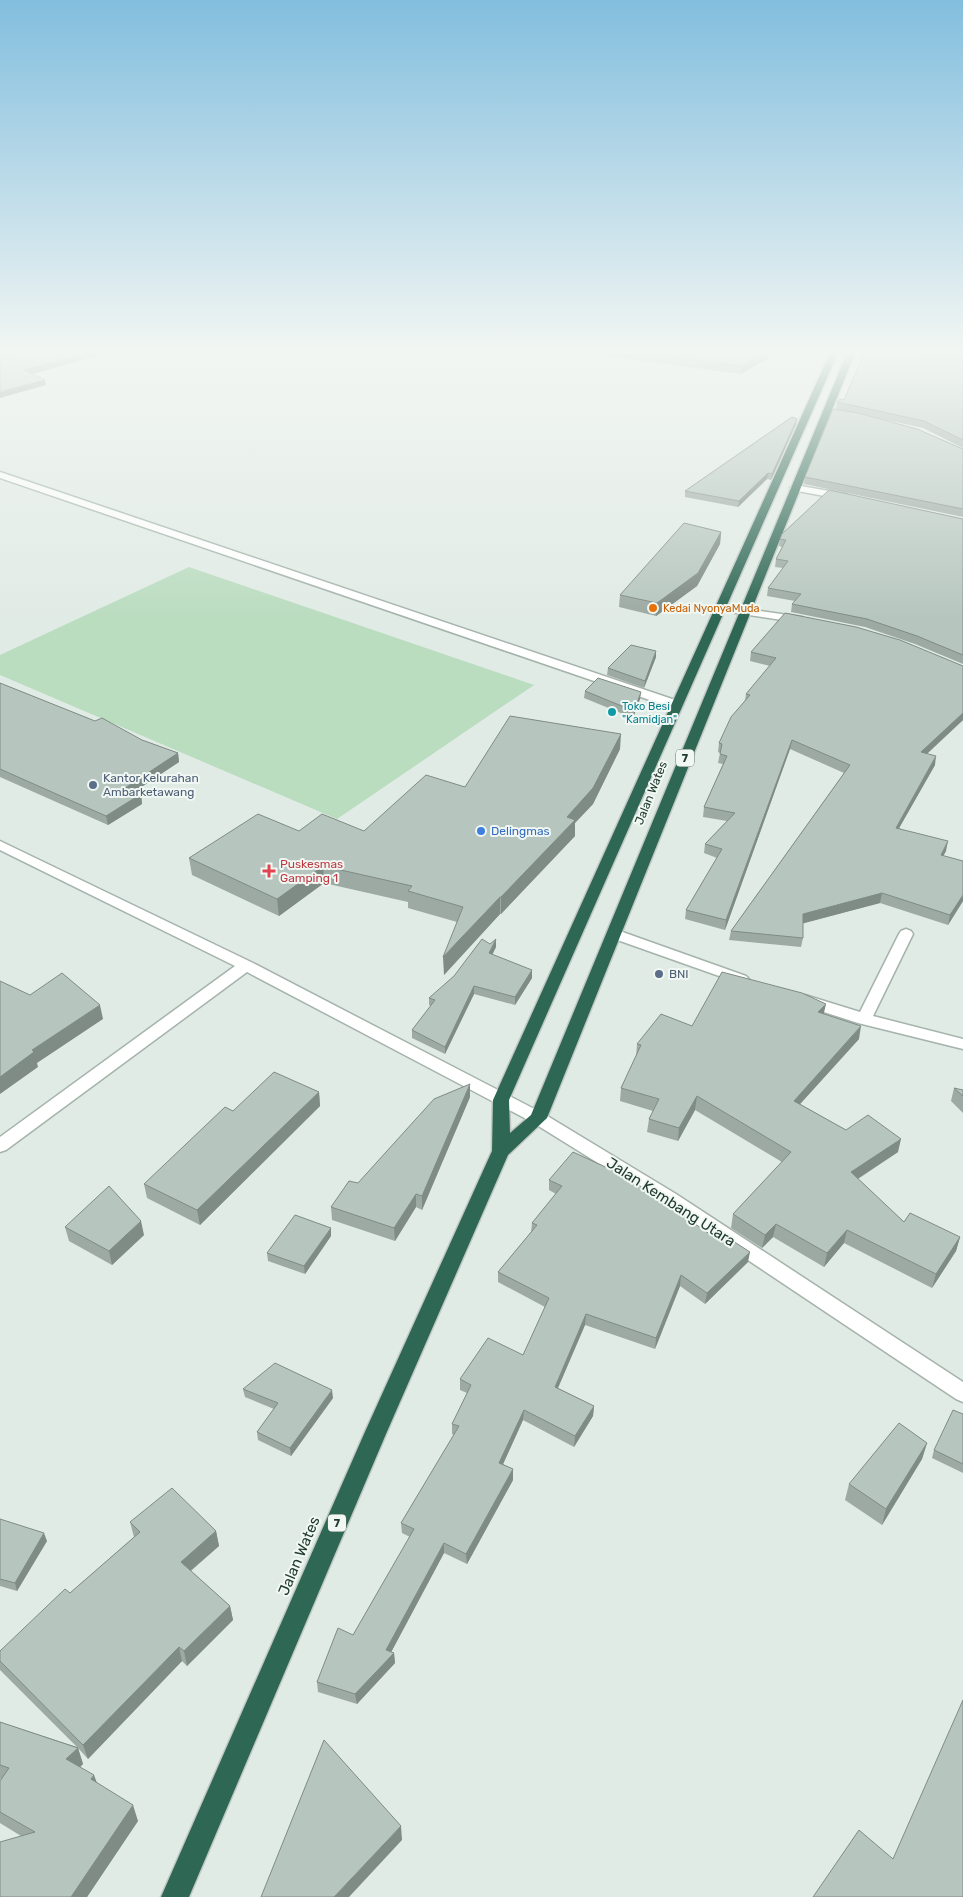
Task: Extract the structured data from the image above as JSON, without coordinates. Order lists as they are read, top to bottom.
{
  "streets": {
    "highway": ["7", "Jalan Wates"],
    "street": ["Jalan Kembang Utara"]
  },
  "crossings": [
    ["Jalan Wates", "Jalan Kembang Utara"]
  ],
  "places": {
    "other": [
      "Kedai NyonyaMuda",
      "Toko Besi \"Kamidjan\"",
      "Kantor Kelurahan Ambarketawang",
      "Delingmas",
      "BNI"
    ],
    "health": ["Puskesmas Gamping 1"]
  }
}
